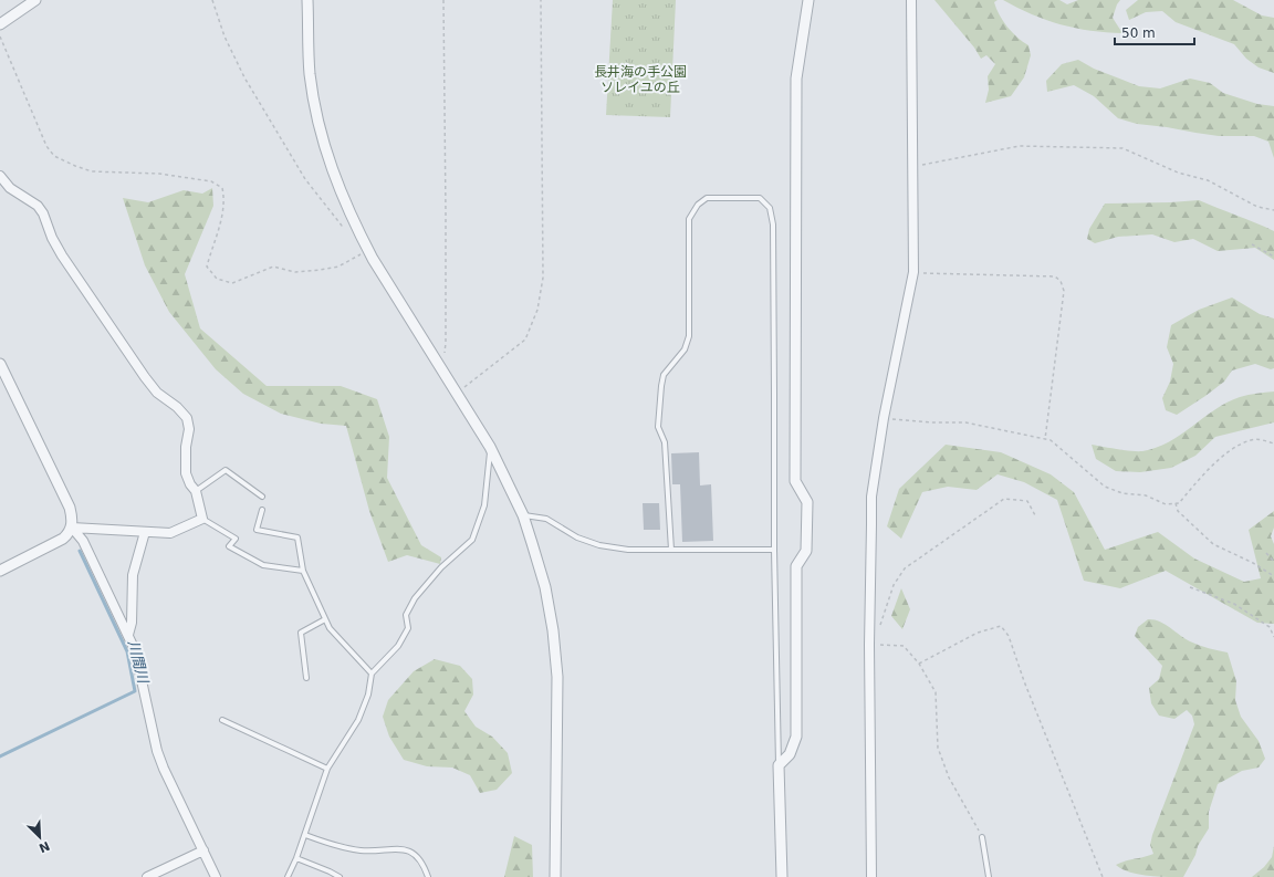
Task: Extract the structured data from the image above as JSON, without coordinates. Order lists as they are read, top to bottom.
{
  "water": ["川間川"],
  "parks": ["長井海の手公園 ソレイユの丘"],
  "scale_bar": "50 m",
  "north": "bottom right"
}
